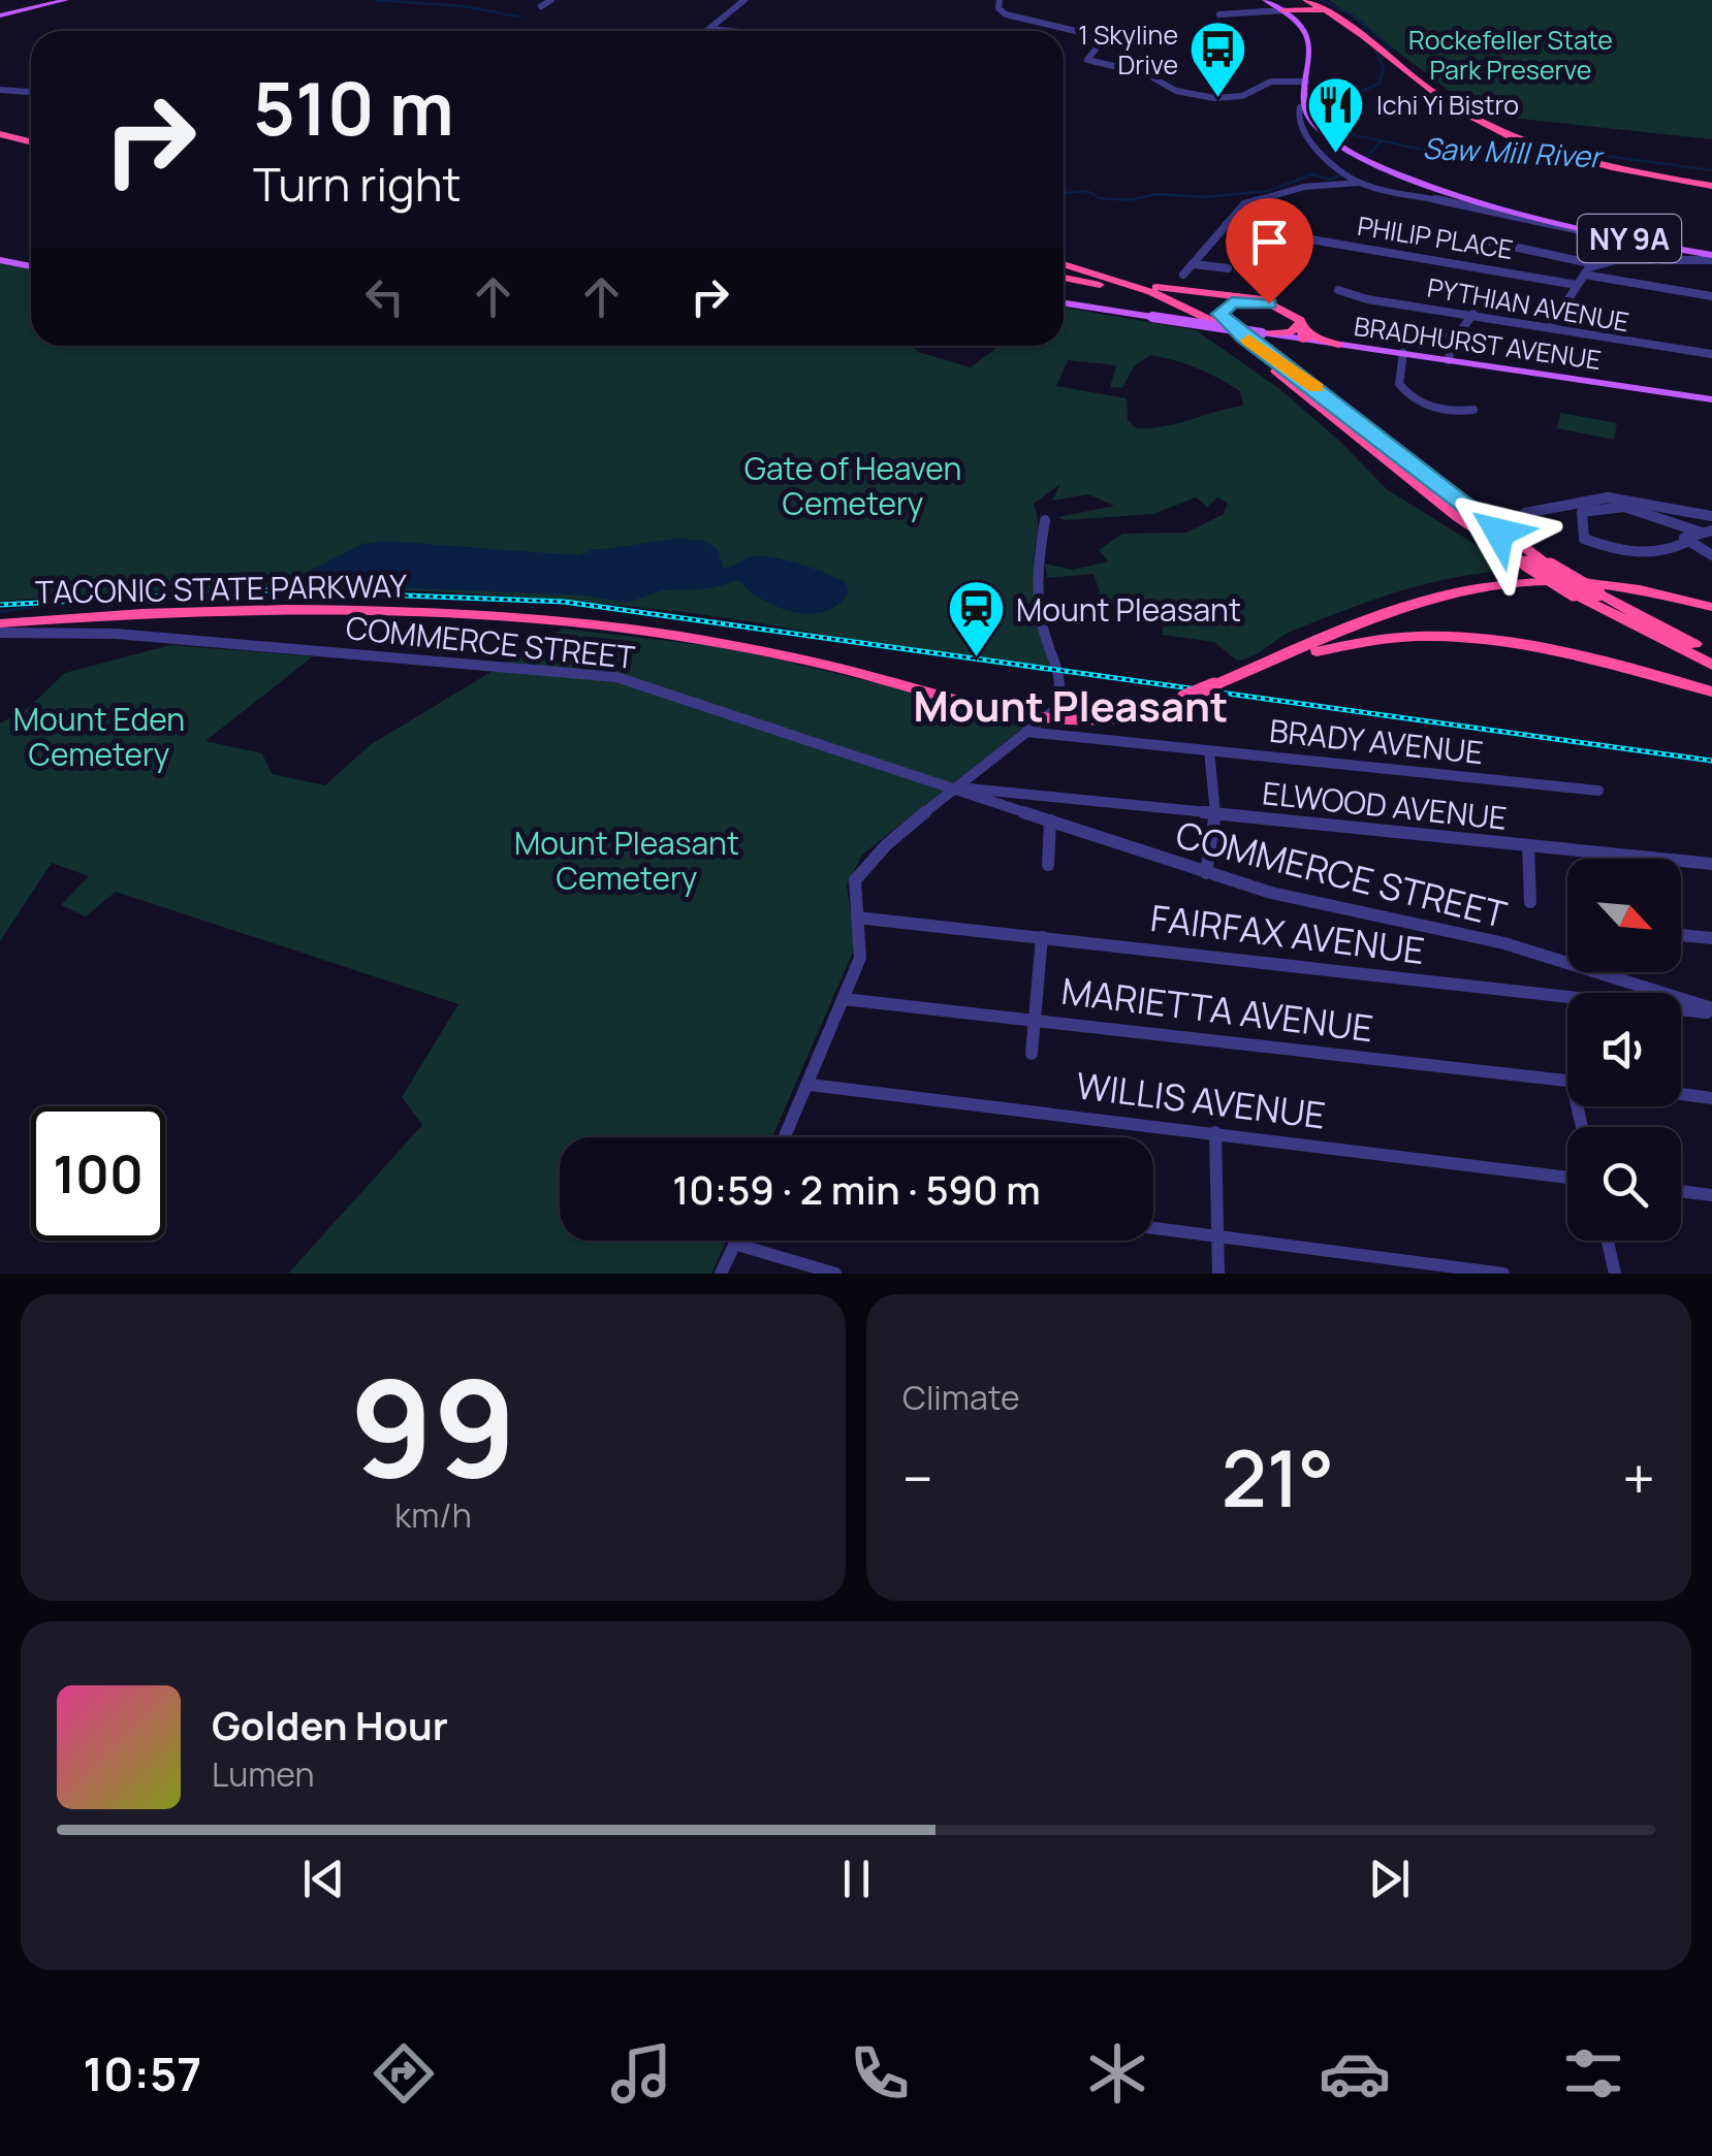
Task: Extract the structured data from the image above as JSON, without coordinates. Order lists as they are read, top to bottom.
{
  "streets": {
    "highway": ["TACONIC STATE PARKWAY"],
    "main road": ["NY 9A", "BRADHURST AVENUE"],
    "street": [
      "PHILIP PLACE",
      "PYTHIAN AVENUE",
      "COMMERCE STREET",
      "BRADY AVENUE",
      "ELWOOD AVENUE",
      "FAIRFAX AVENUE",
      "MARIETTA AVENUE",
      "WILLIS AVENUE"
    ]
  },
  "crossings": [
    ["COMMERCE STREET", "ELWOOD AVENUE"],
    ["COMMERCE STREET", "FAIRFAX AVENUE"]
  ],
  "districts": ["Mount Pleasant"],
  "water": ["Saw Mill River"],
  "parks": [
    "Rockefeller State Park Preserve",
    "Gate of Heaven Cemetery",
    "Mount Eden Cemetery",
    "Mount Pleasant Cemetery"
  ],
  "places": {
    "bus stop": ["1 Skyline Drive"],
    "restaurant": ["Ichi Yi Bistro"],
    "station": ["Mount Pleasant"]
  },
  "north": "bottom right",
  "page": {
    "turn": ["510 m", "Turn right"],
    "limit": "100",
    "trip": "10:59 · 2 min · 590 m",
    "tile": [
      ["99", "km/h"],
      "Climate"
    ],
    "heat": ["−", "21°", "+"],
    "song": ["Golden Hour", "Lumen"],
    "tabs": "10:57"
  }
}
